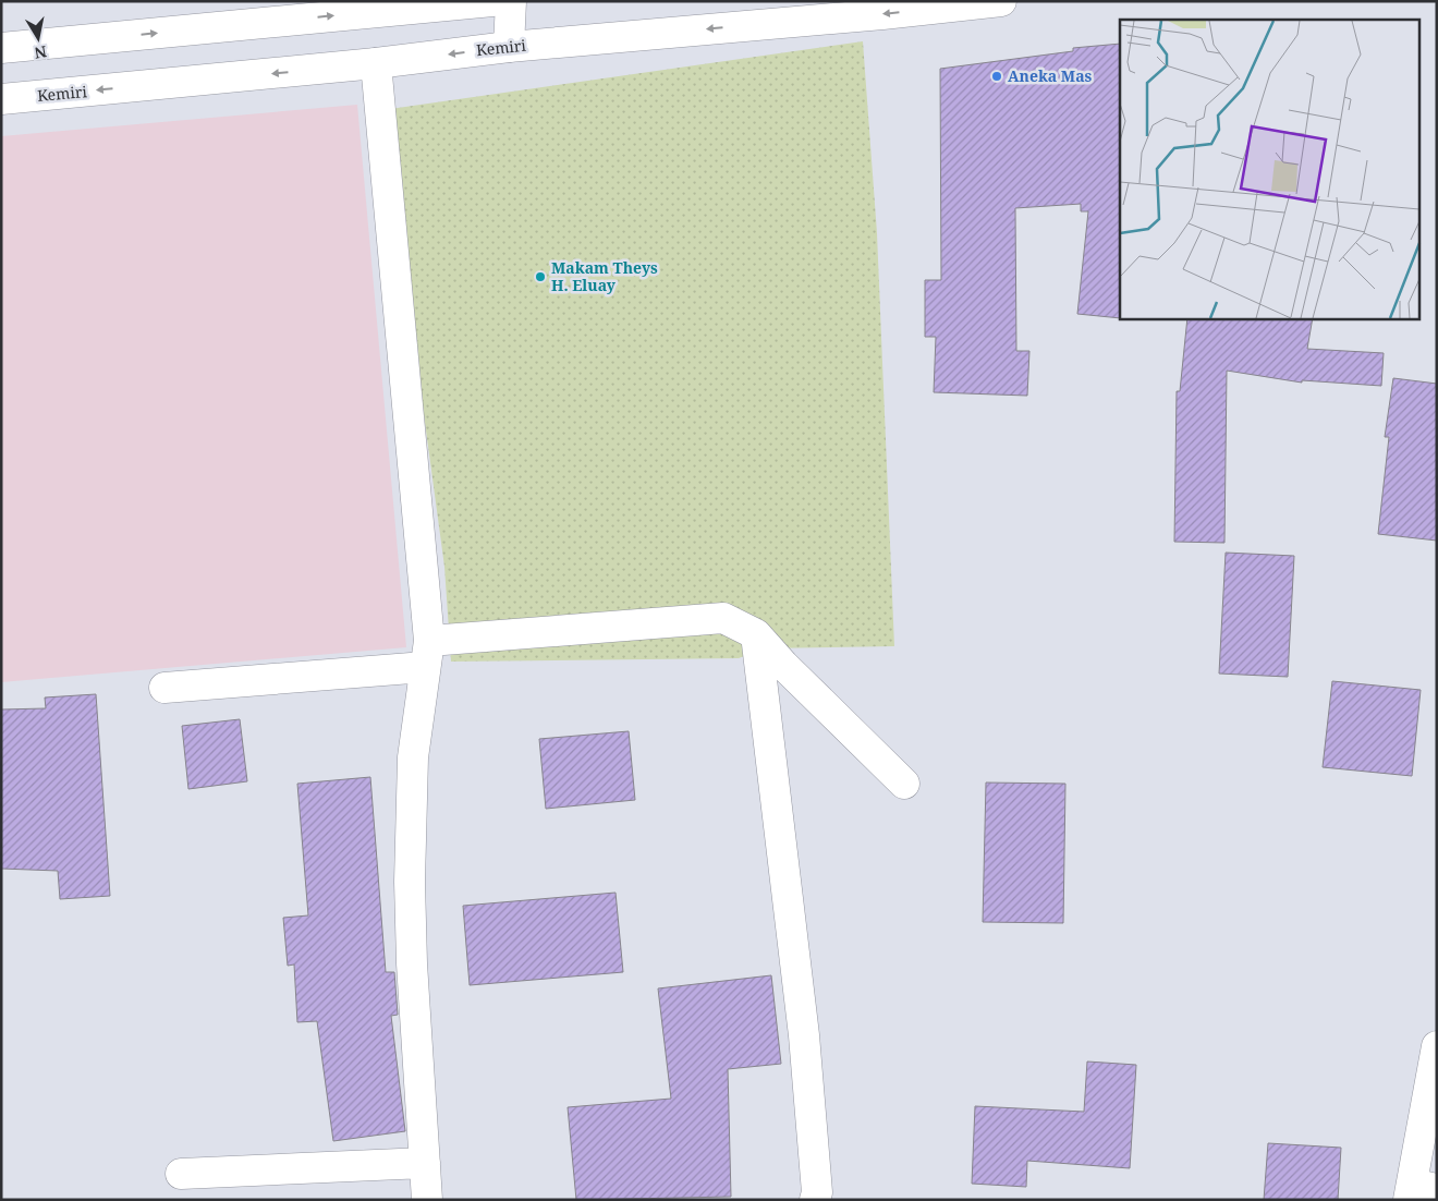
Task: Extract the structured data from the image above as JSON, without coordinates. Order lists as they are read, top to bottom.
{
  "streets": {
    "main road": ["Kemiri"]
  },
  "places": ["Aneka Mas", "Makam Theys H. Eluay"],
  "north": "bottom"
}
